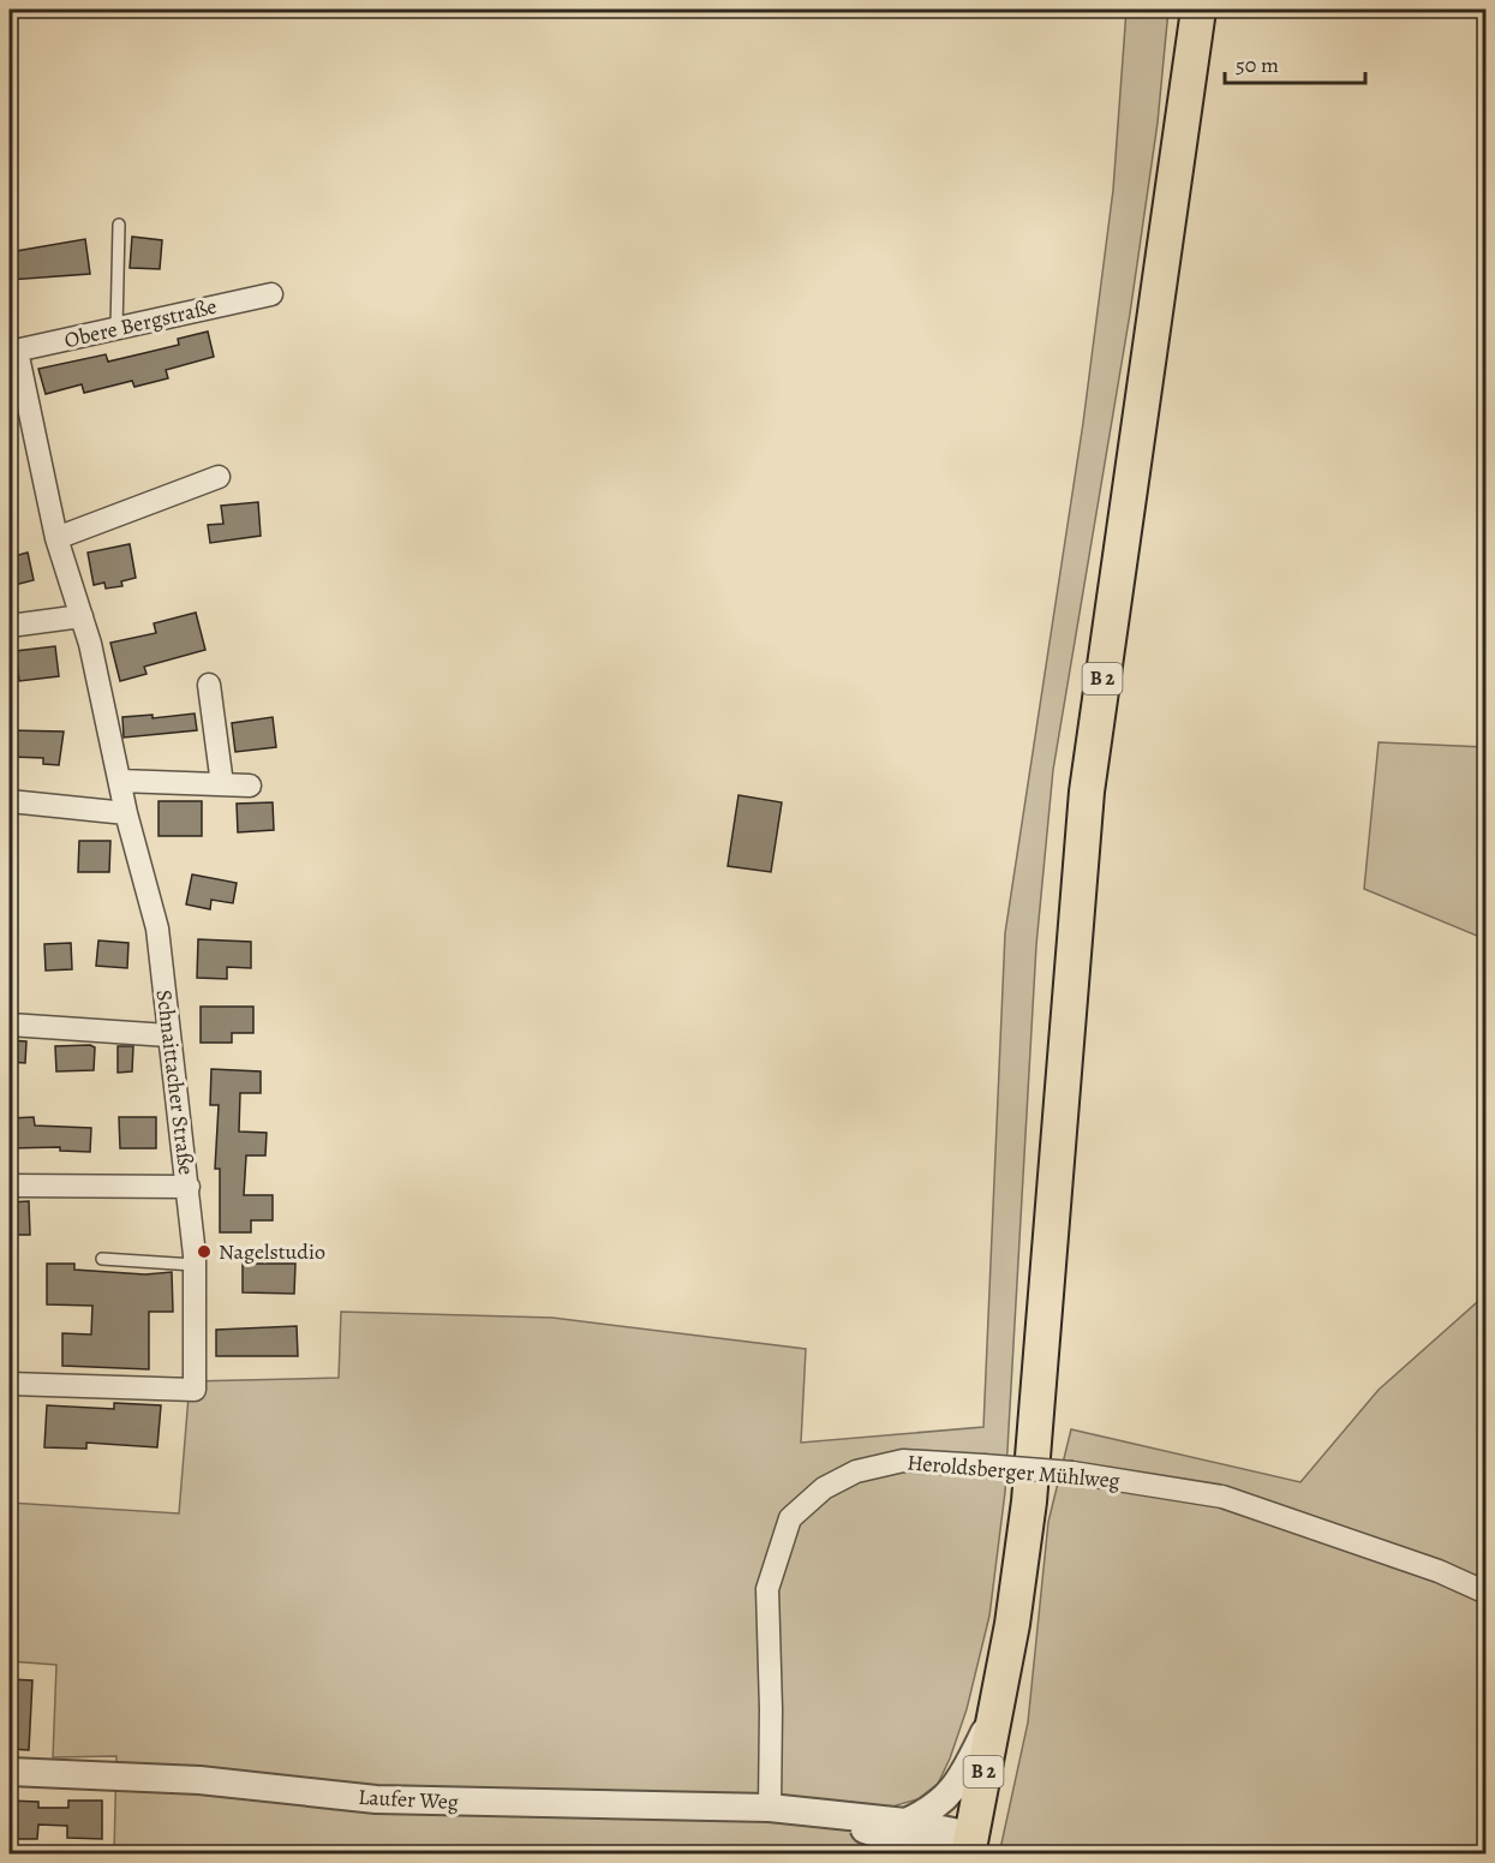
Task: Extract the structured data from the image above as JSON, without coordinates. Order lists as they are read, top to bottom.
{
  "streets": {
    "main road": ["B 2"],
    "street": [
      "Obere Bergstraße",
      "Schnaittacher Straße",
      "Heroldsberger Mühlweg",
      "Laufer Weg"
    ]
  },
  "crossings": [
    ["Obere Bergstraße", "Schnaittacher Straße"],
    ["B 2", "Laufer Weg"],
    ["Heroldsberger Mühlweg", "Laufer Weg"]
  ],
  "places": ["Nagelstudio"],
  "scale_bar": "50 m"
}
